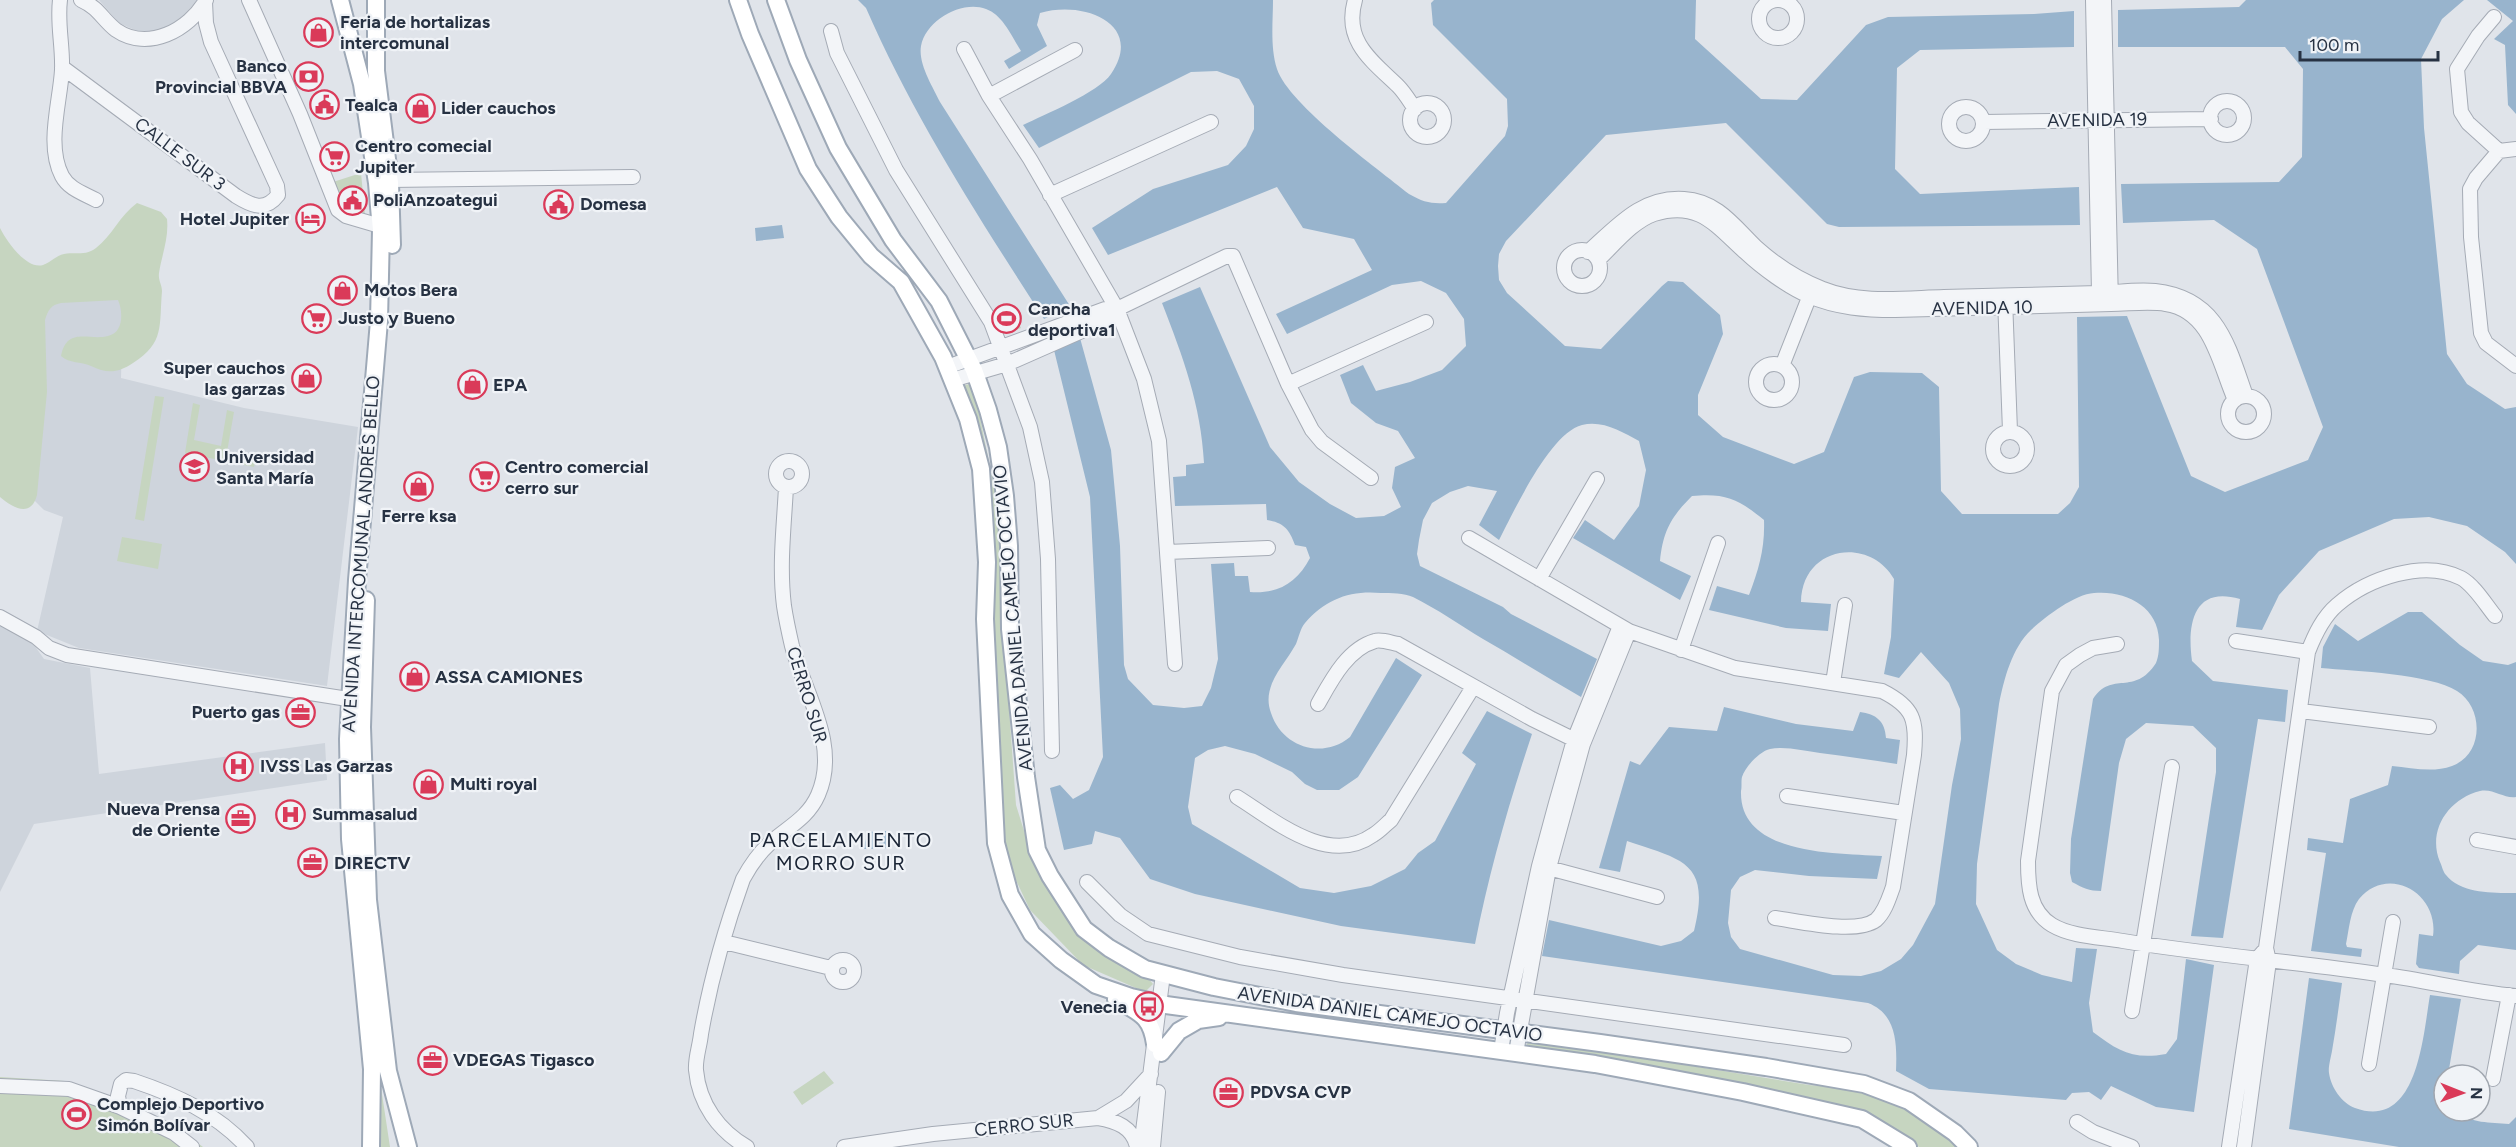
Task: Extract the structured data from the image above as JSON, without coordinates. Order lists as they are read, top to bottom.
{
  "streets": {
    "main road": ["AVENIDA INTERCOMUNAL ANDRÉS BELLO", "AVENIDA DANIEL CAMEJO OCTAVIO"],
    "street": [
      "AVENIDA 19",
      "CALLE SUR 3",
      "AVENIDA 10",
      "CERRO SUR"
    ]
  },
  "districts": ["PARCELAMIENTO MORRO SUR"],
  "places": {
    "shop": [
      "Feria de hortalizas intercomunal",
      "Lider cauchos",
      "Motos Bera",
      "Super cauchos las garzas",
      "EPA",
      "Ferre ksa",
      "ASSA CAMIONES",
      "Multi royal"
    ],
    "bank": ["Banco Provincial BBVA"],
    "public building": ["Tealca", "PoliAnzoategui", "Domesa"],
    "supermarket": ["Centro comecial Jupiter", "Justo y Bueno", "Centro comercial cerro sur"],
    "hotel": ["Hotel Jupiter"],
    "sports": ["Cancha deportiva1", "Complejo Deportivo Simón Bolívar"],
    "school or university": ["Universidad Santa María"],
    "office": [
      "Puerto gas",
      "Nueva Prensa de Oriente",
      "DIRECTV",
      "VDEGAS Tigasco",
      "PDVSA CVP"
    ],
    "hospital": ["IVSS Las Garzas", "Summasalud"],
    "bus stop": ["Venecia"]
  },
  "scale_bar": "100 m",
  "north": "right"
}
